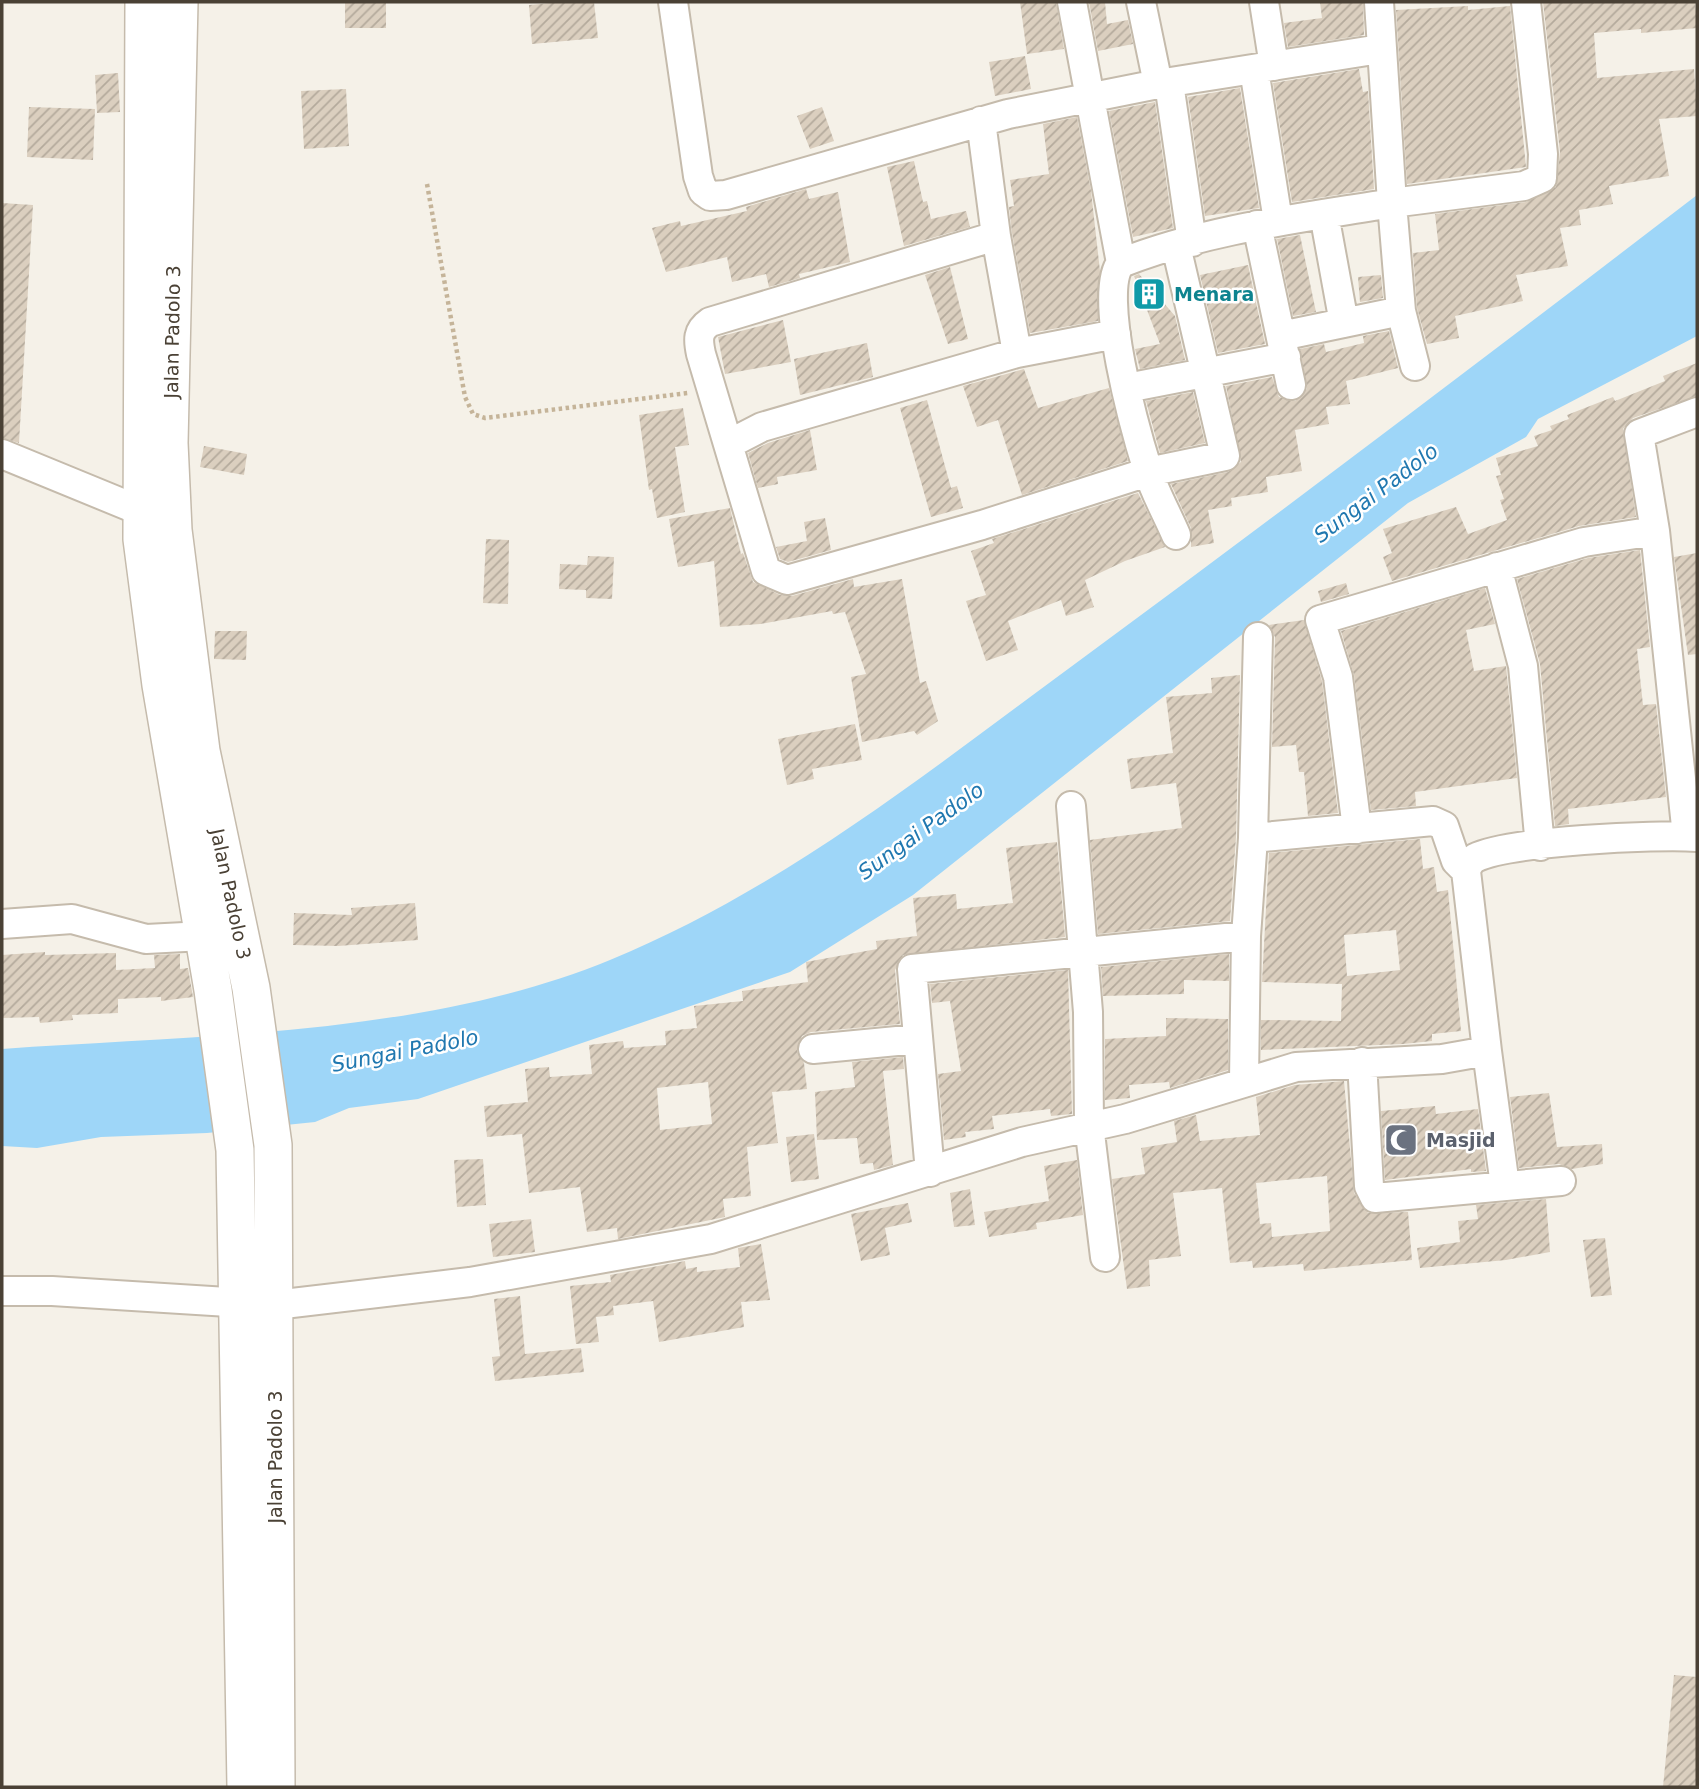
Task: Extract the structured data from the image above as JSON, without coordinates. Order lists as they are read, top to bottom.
{
  "streets": {
    "street": ["Jalan Padolo 3"]
  },
  "water": ["Sungai Padolo"],
  "places": {
    "building": ["Menara"],
    "mosque": ["Masjid"]
  }
}
